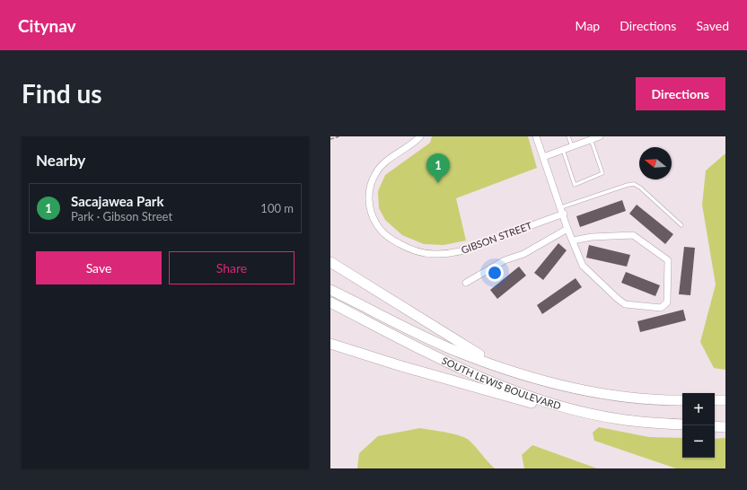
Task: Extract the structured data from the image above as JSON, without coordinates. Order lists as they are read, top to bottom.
{
  "streets": {
    "main road": ["SOUTH LEWIS BOULEVARD"],
    "street": ["GIBSON STREET"]
  },
  "north": "left",
  "page": {
    "header": "Citynav",
    "nav": ["Map", "Directions", "Saved"],
    "buttons": [
      "Directions",
      ["Save", "Share"]
    ],
    "title": "Find us",
    "heading": "Nearby",
    "pins": "1",
    "list": [
      {
        "mark": "1",
        "name": "Sacajawea Park",
        "note": "Park · Gibson Street",
        "value": "100 m"
      }
    ],
    "map_buttons": ["+", "−"]
  }
}
